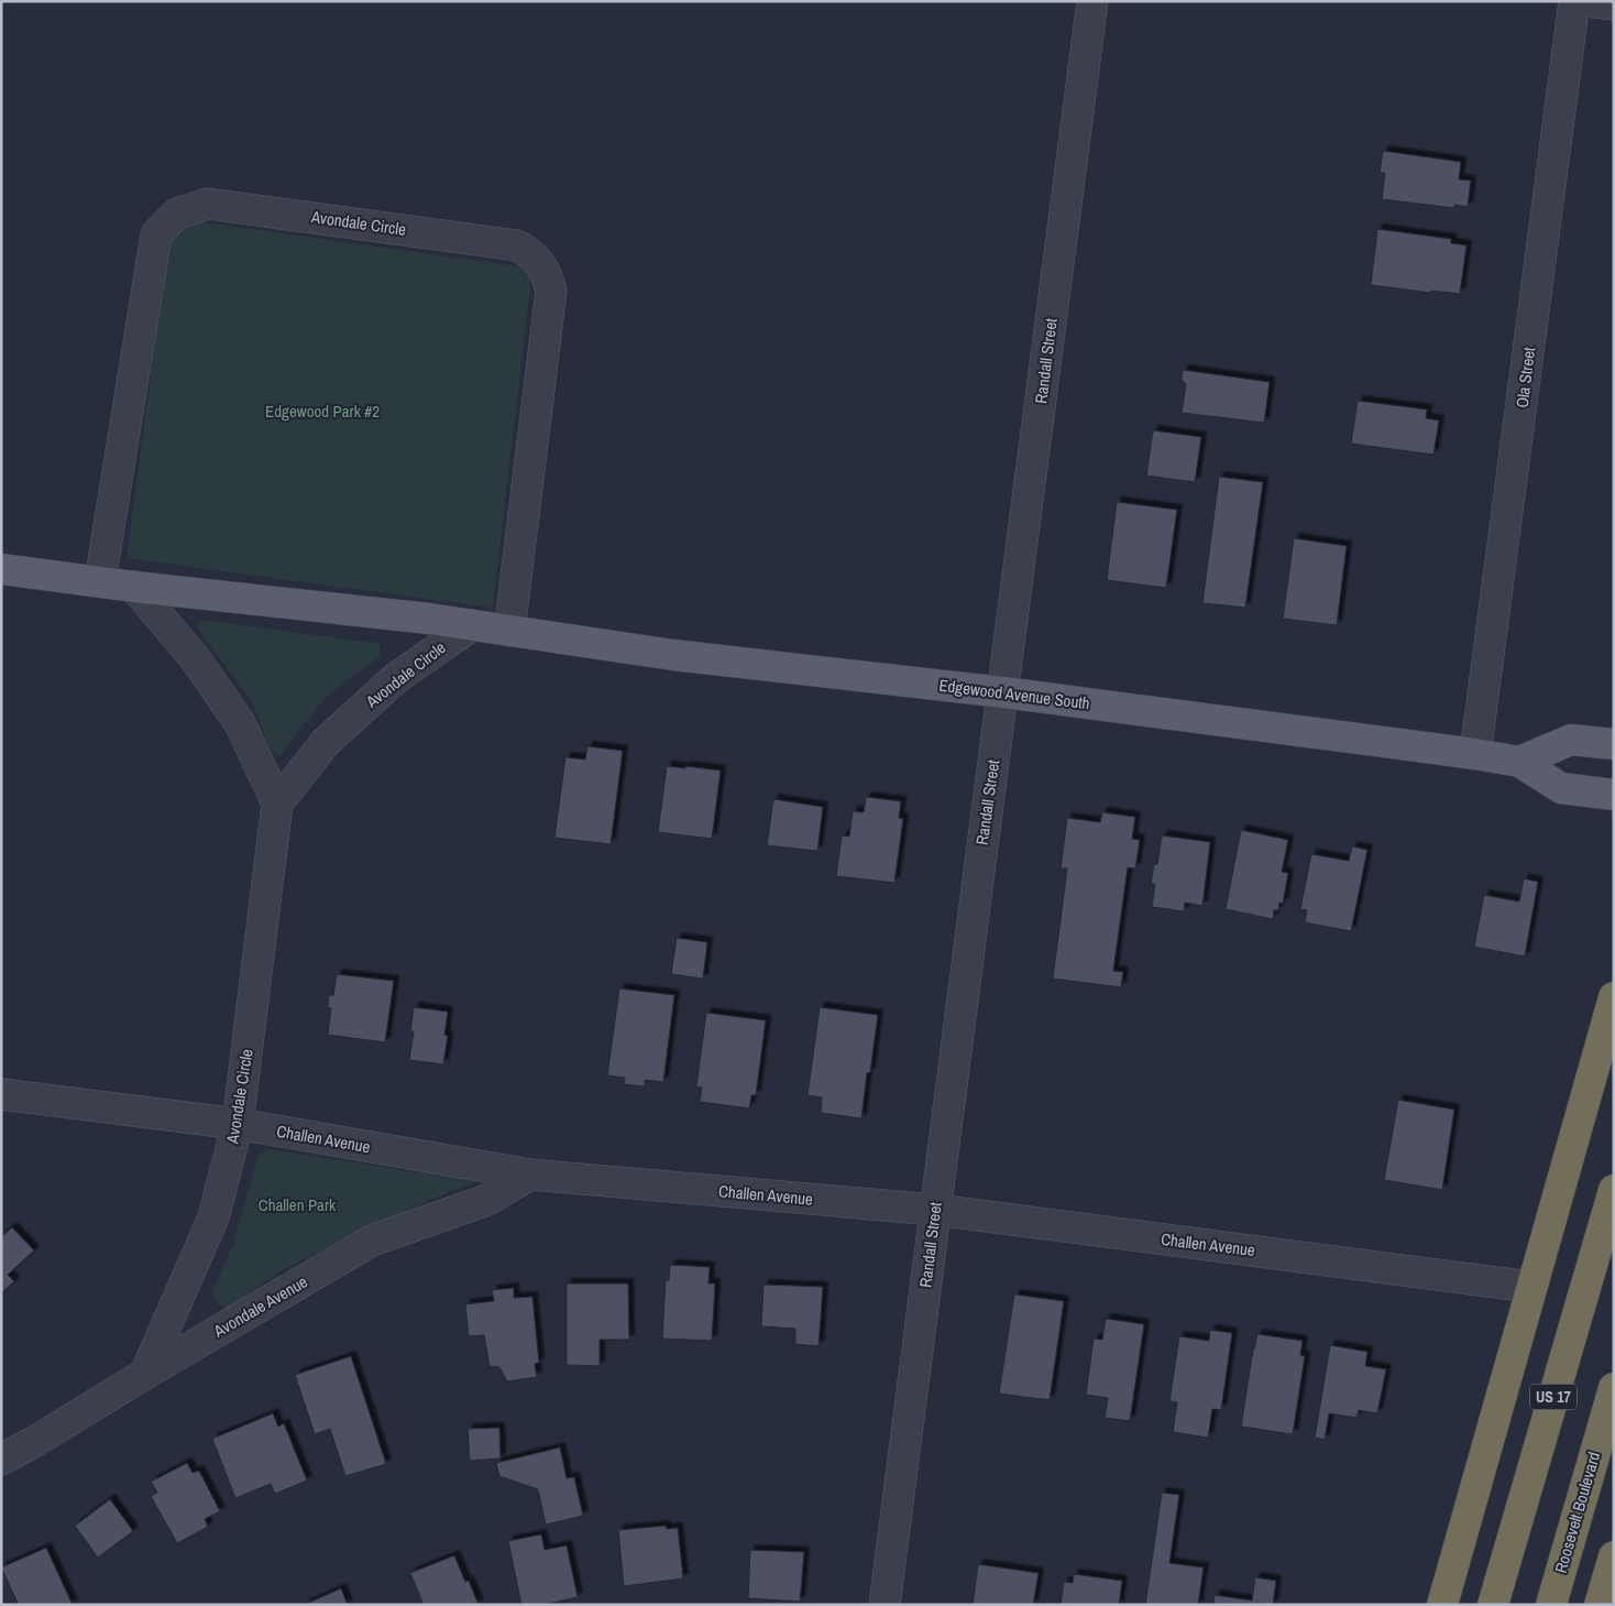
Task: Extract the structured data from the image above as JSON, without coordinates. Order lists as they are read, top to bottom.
{
  "streets": {
    "highway": ["US 17", "Roosevelt Boulevard"],
    "main road": ["Avondale Circle", "Edgewood Avenue South"],
    "street": [
      "Randall Street",
      "Ola Street",
      "Challen Avenue",
      "Avondale Avenue"
    ]
  },
  "crossings": [
    ["Avondale Circle", "Edgewood Avenue South"],
    ["Avondale Circle", "Challen Avenue"],
    ["Avondale Circle", "Avondale Avenue"],
    ["Randall Street", "Edgewood Avenue South"],
    ["Randall Street", "Challen Avenue"],
    ["Ola Street", "Edgewood Avenue South"],
    ["Challen Avenue", "Avondale Avenue"]
  ],
  "parks": ["Edgewood Park #2", "Challen Park"]
}
